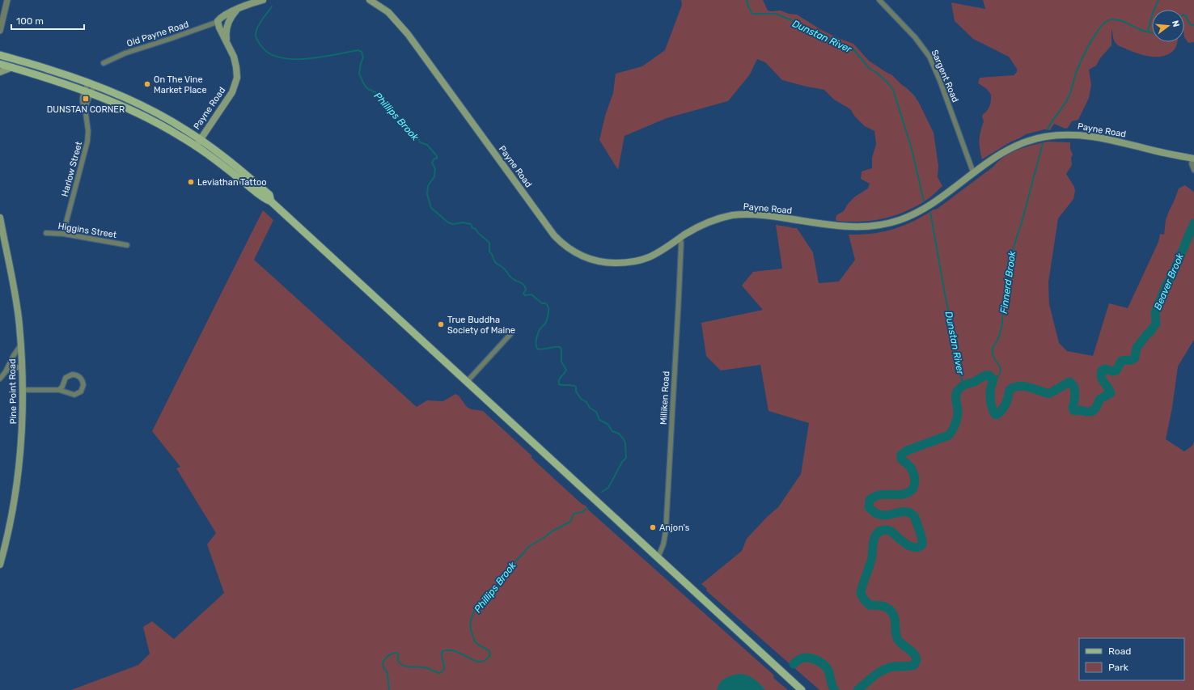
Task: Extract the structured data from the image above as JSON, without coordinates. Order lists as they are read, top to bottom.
{
  "streets": {
    "main road": ["Payne Road", "Pine Point Road"],
    "street": [
      "Old Payne Road",
      "Sargent Road",
      "Harlow Street",
      "Higgins Street",
      "Milliken Road"
    ]
  },
  "crossings": [
    ["Old Payne Road", "Payne Road"],
    ["Sargent Road", "Payne Road"],
    ["Payne Road", "Milliken Road"],
    ["Harlow Street", "Higgins Street"]
  ],
  "water": [
    "Dunstan River",
    "Phillips Brook",
    "Beaver Brook",
    "Finnerd Brook"
  ],
  "places": {
    "other": [
      "On The Vine Market Place",
      "Leviathan Tattoo",
      "True Buddha Society of Maine",
      "Anjon's"
    ],
    "transit": ["DUNSTAN CORNER"]
  },
  "legend": ["Road", "Park"],
  "scale_bar": "100 m",
  "north": "right"
}
